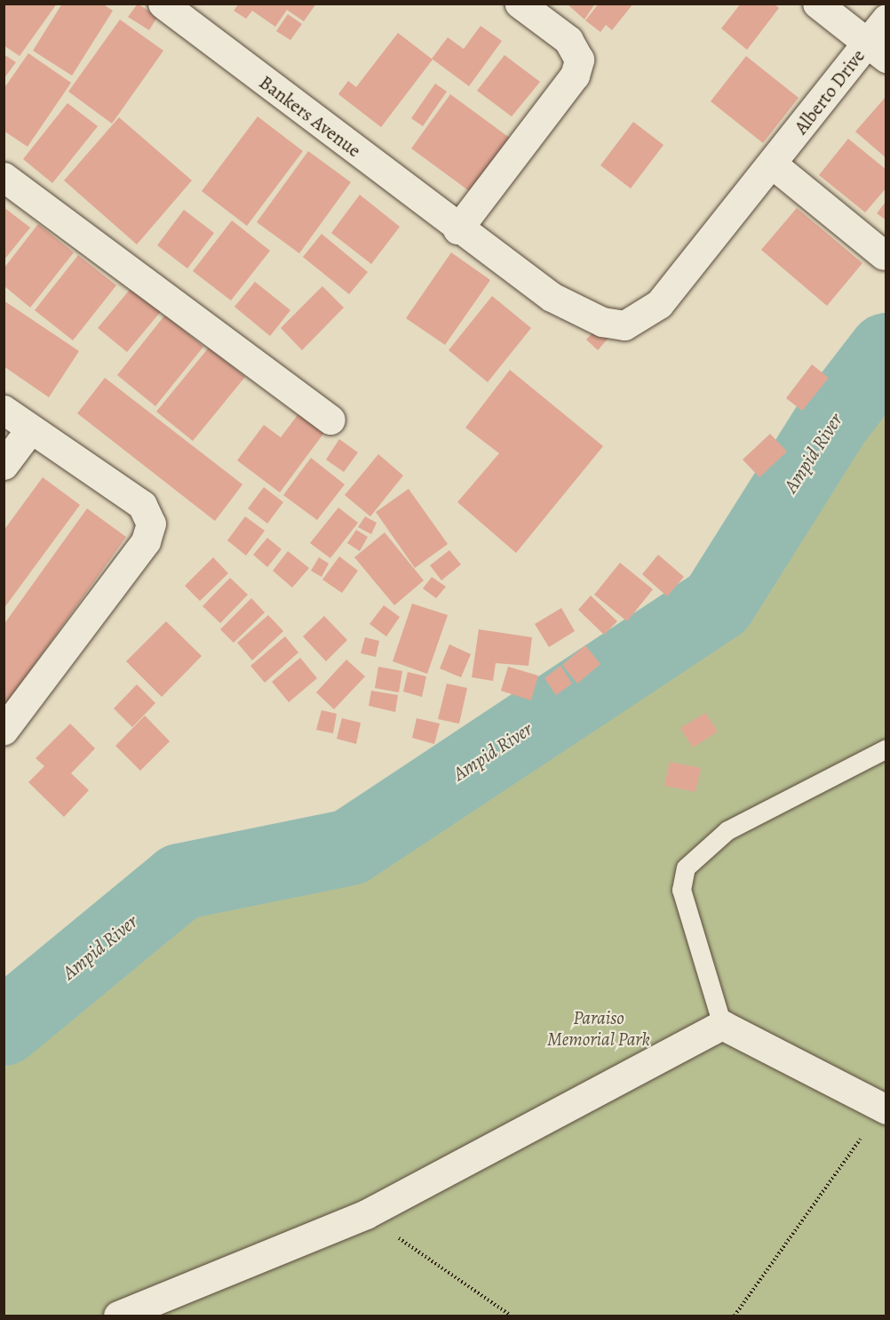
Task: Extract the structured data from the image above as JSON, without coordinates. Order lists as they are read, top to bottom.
{
  "streets": {
    "street": ["Alberto Drive", "Bankers Avenue"]
  },
  "crossings": [
    ["Alberto Drive", "Bankers Avenue"]
  ],
  "water": ["Ampid River"],
  "parks": ["Paraiso Memorial Park"]
}
